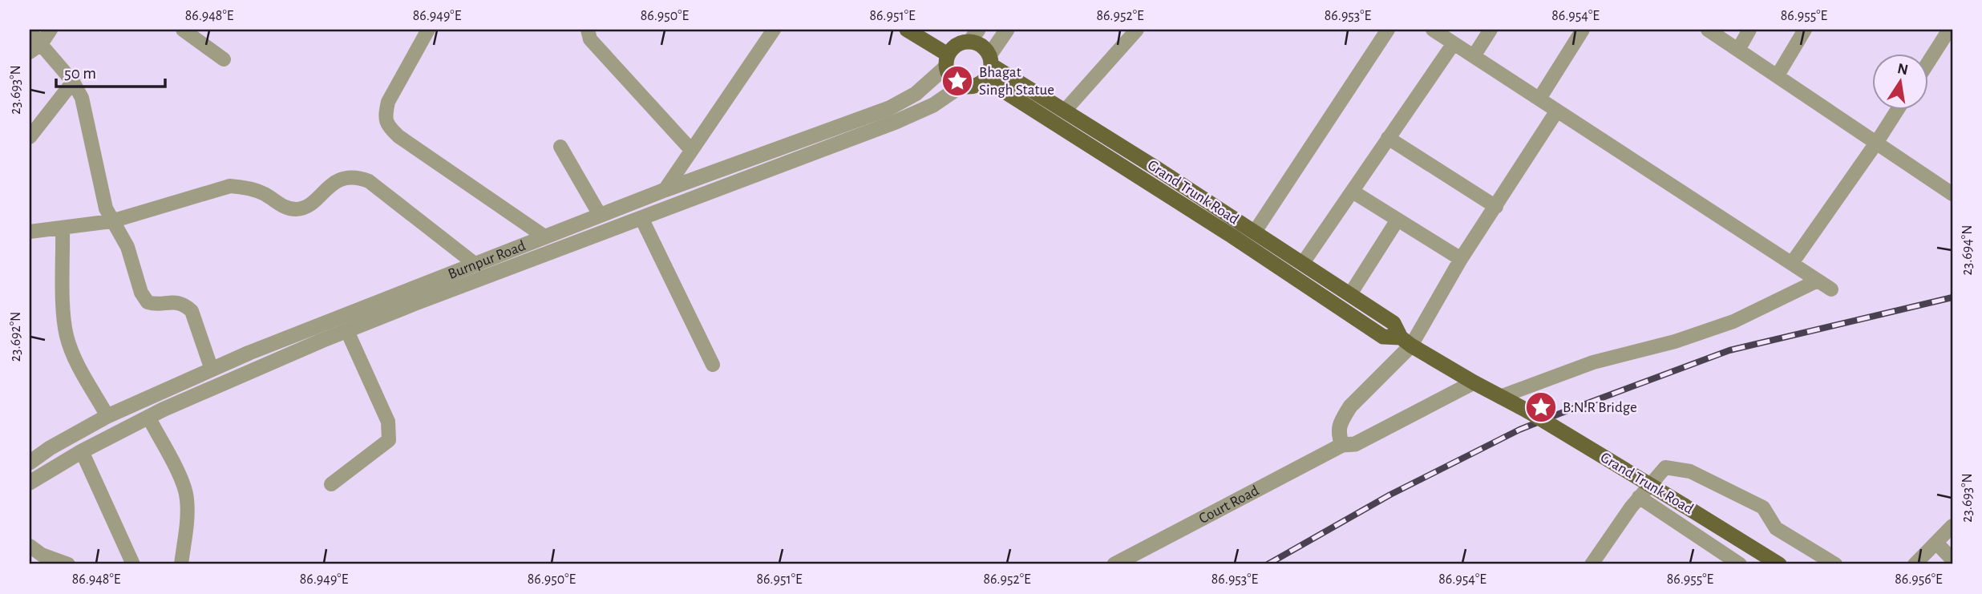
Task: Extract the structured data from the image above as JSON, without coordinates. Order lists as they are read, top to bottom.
{
  "streets": {
    "main road": ["Grand Trunk Road"],
    "street": ["Burnpur Road", "Court Road"]
  },
  "crossings": [
    ["Grand Trunk Road", "Burnpur Road"],
    ["Grand Trunk Road", "Court Road"]
  ],
  "places": {
    "place": ["Bhagat Singh Statue", "B.N.R Bridge"]
  },
  "scale_bar": "50 m",
  "north": "top",
  "coordinates": [
    "86.948°E",
    "86.949°E",
    "86.950°E",
    "86.951°E",
    "86.952°E",
    "86.953°E",
    "86.954°E",
    "86.955°E",
    "23.693°N",
    "23.694°N",
    "23.692°N",
    "86.956°E"
  ]
}
